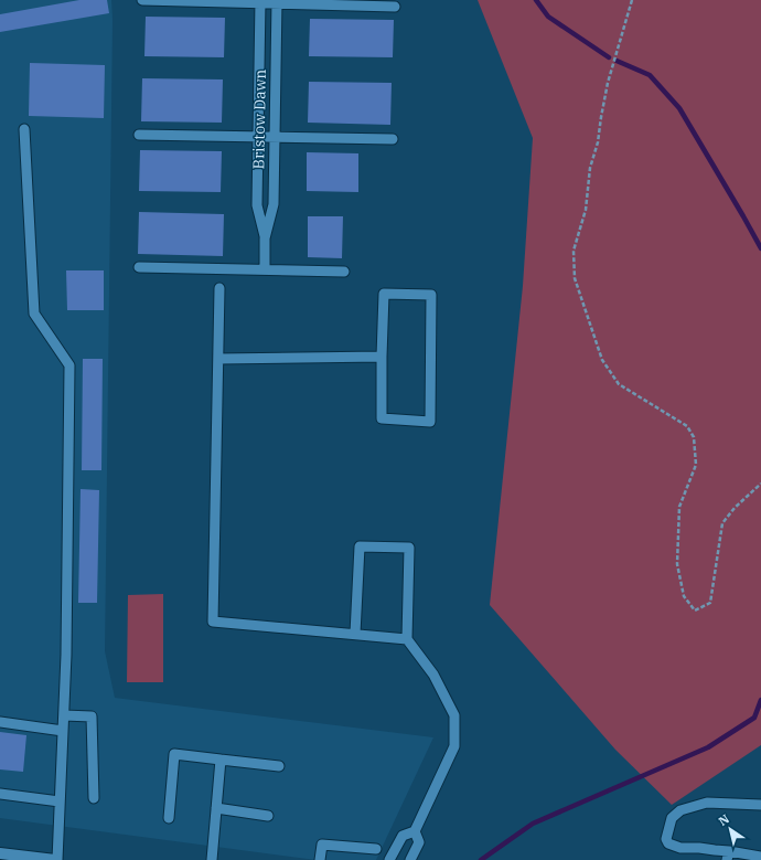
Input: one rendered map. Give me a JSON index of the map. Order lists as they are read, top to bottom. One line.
{"streets":{"lane":["Bristow Dawn"]},"north":"top left"}
